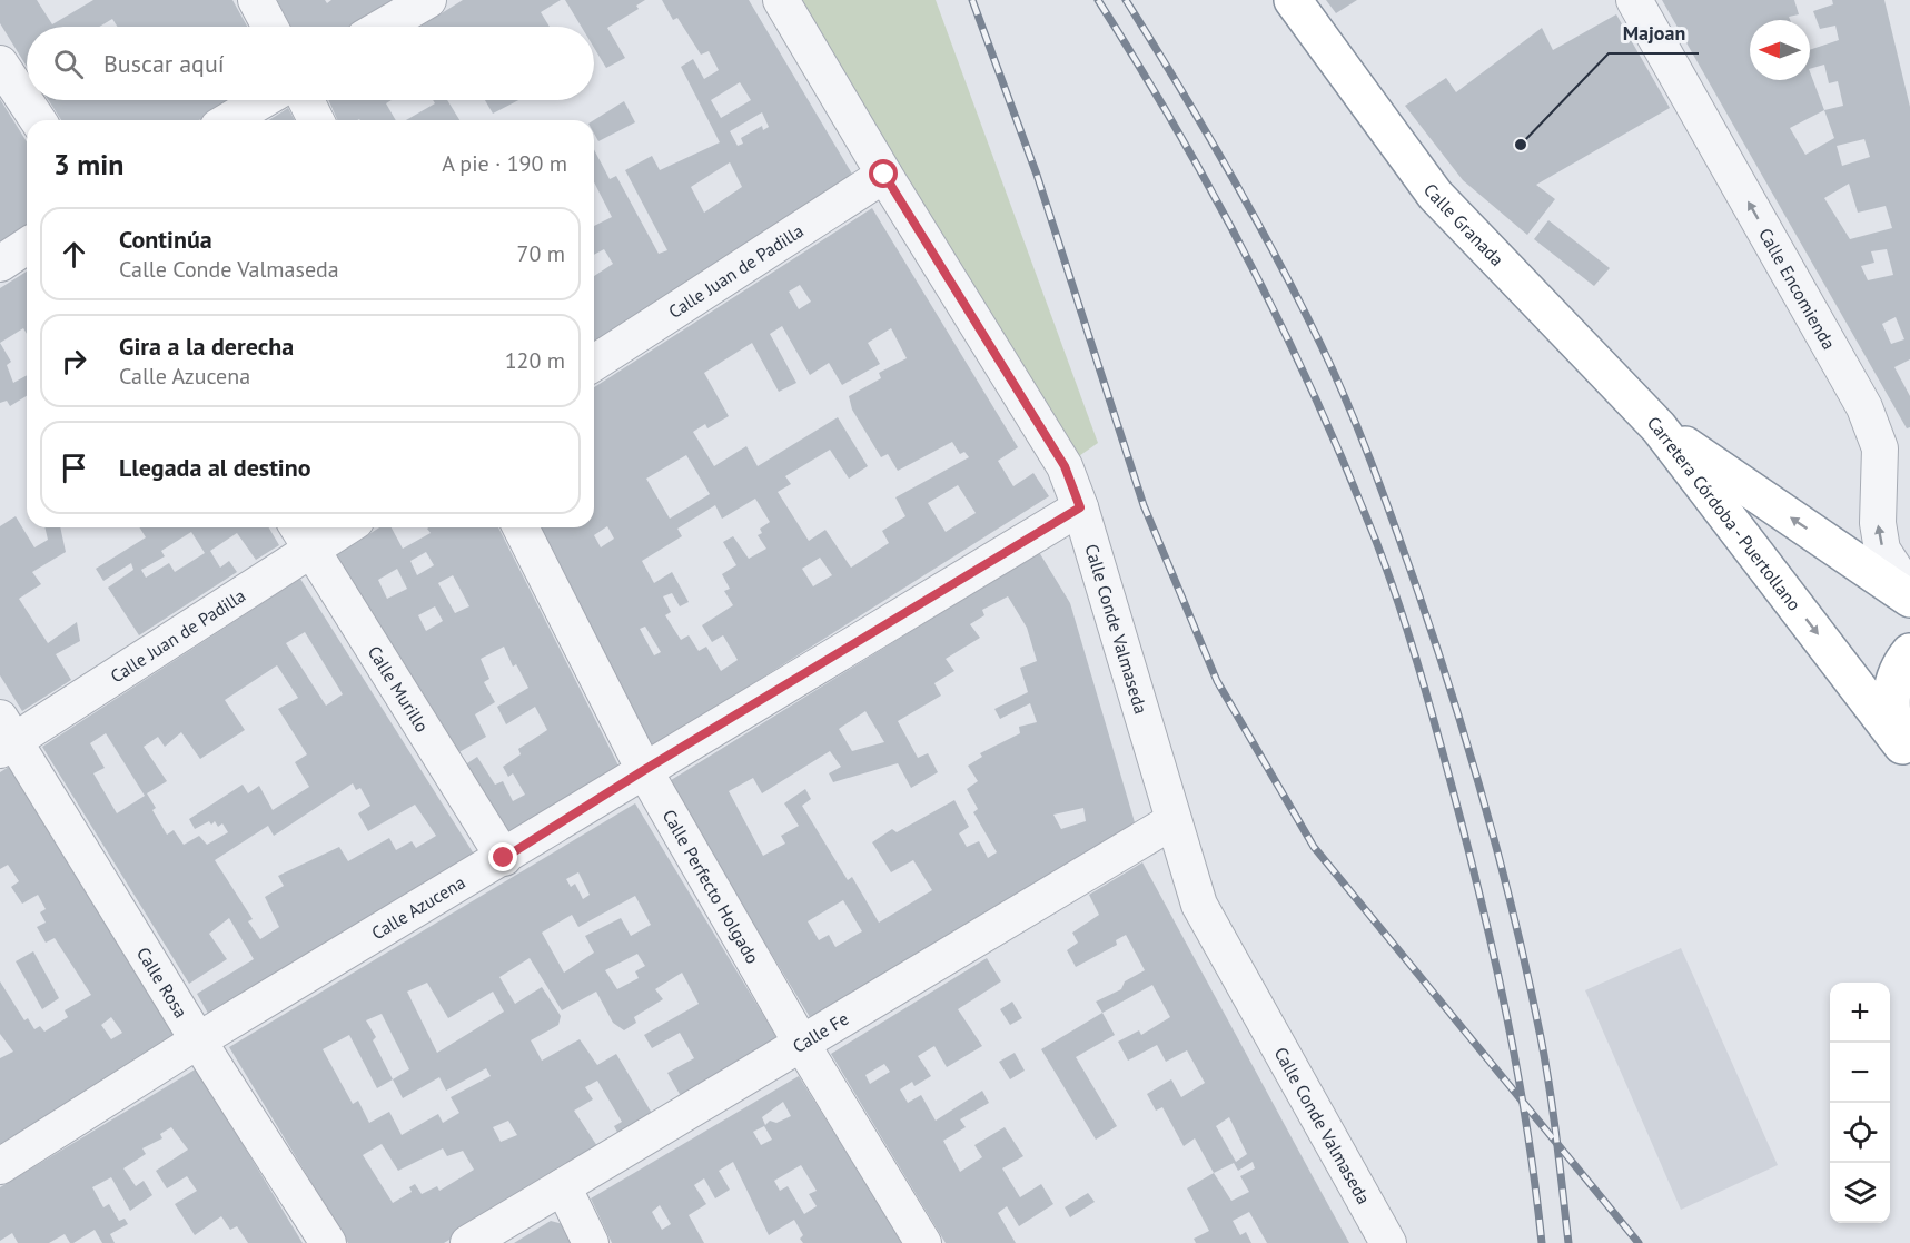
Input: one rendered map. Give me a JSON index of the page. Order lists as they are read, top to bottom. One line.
{"streets":{"highway":["Calle Granada","Carretera Córdoba - Puertollano"],"street":["Calle Juan de Padilla","Calle Encomienda","Calle Conde Valmaseda","Calle Murillo","Calle Perfecto Holgado","Calle Azucena","Calle Rosa","Calle Fe"]},"crossings":[["Calle Granada","Carretera Córdoba - Puertollano"],["Calle Juan de Padilla","Calle Conde Valmaseda"],["Calle Juan de Padilla","Calle Murillo"],["Calle Juan de Padilla","Calle Rosa"],["Calle Conde Valmaseda","Calle Azucena"],["Calle Conde Valmaseda","Calle Fe"],["Calle Murillo","Calle Azucena"],["Calle Perfecto Holgado","Calle Azucena"],["Calle Perfecto Holgado","Calle Fe"],["Calle Azucena","Calle Rosa"]],"one_way":["Calle Encomienda"],"places":["Majoan"],"north":"left","page":{"search":"Buscar aquí","heading":["3 min","A pie · 190 m"],"list":[["Continúa","Calle Conde Valmaseda","70 m"],["Gira a la derecha","Calle Azucena","120 m"],"Llegada al destino"],"map_buttons":["+","−"]}}
